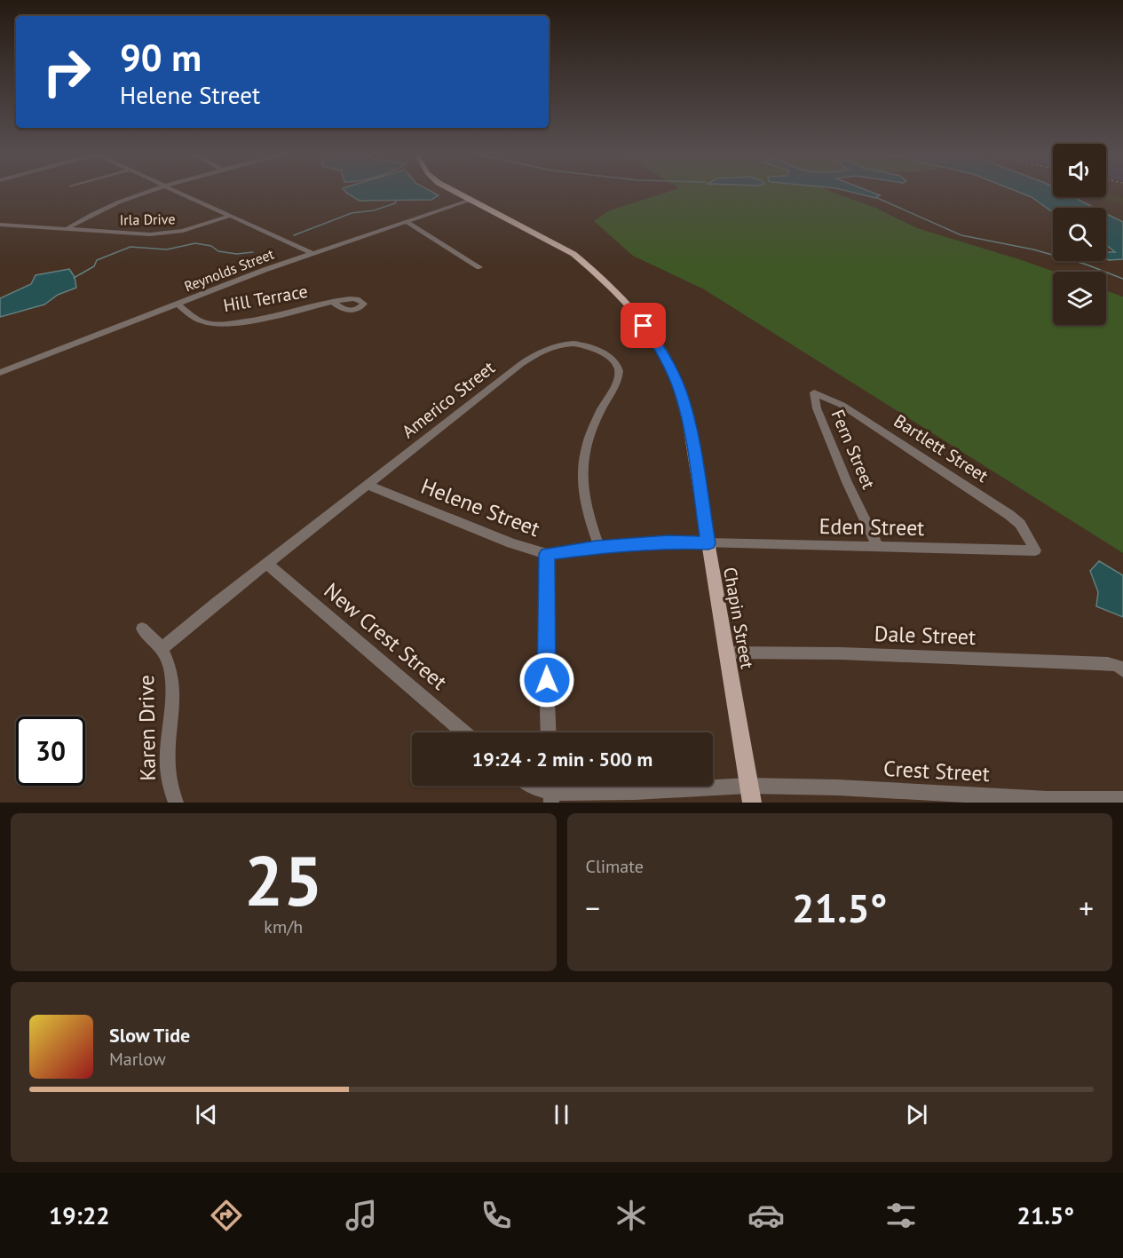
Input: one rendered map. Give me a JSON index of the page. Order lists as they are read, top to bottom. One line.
{"streets":{"main road":["Chapin Street"],"street":["Irla Drive","Reynolds Street","Hill Terrace","Americo Street","Bartlett Street","Fern Street","Helene Street","Eden Street","Dale Street","New Crest Street","Karen Drive","Crest Street"]},"crossings":[["Reynolds Street","Hill Terrace"],["Reynolds Street","Chapin Street"],["Americo Street","Helene Street"],["Americo Street","New Crest Street"],["Americo Street","Karen Drive"],["Bartlett Street","Fern Street"],["Bartlett Street","Eden Street"],["Fern Street","Eden Street"],["Helene Street","Eden Street"],["Helene Street","Chapin Street"],["Eden Street","Chapin Street"],["Chapin Street","Dale Street"],["Chapin Street","Crest Street"]],"page":{"turn":["90 m","Helene Street"],"limit":"30","trip":"19:24 · 2 min · 500 m","tile":[["25","km/h"],"Climate"],"heat":["−","21.5°","+"],"song":["Slow Tide","Marlow"],"tabs":["19:22","21.5°"]}}
